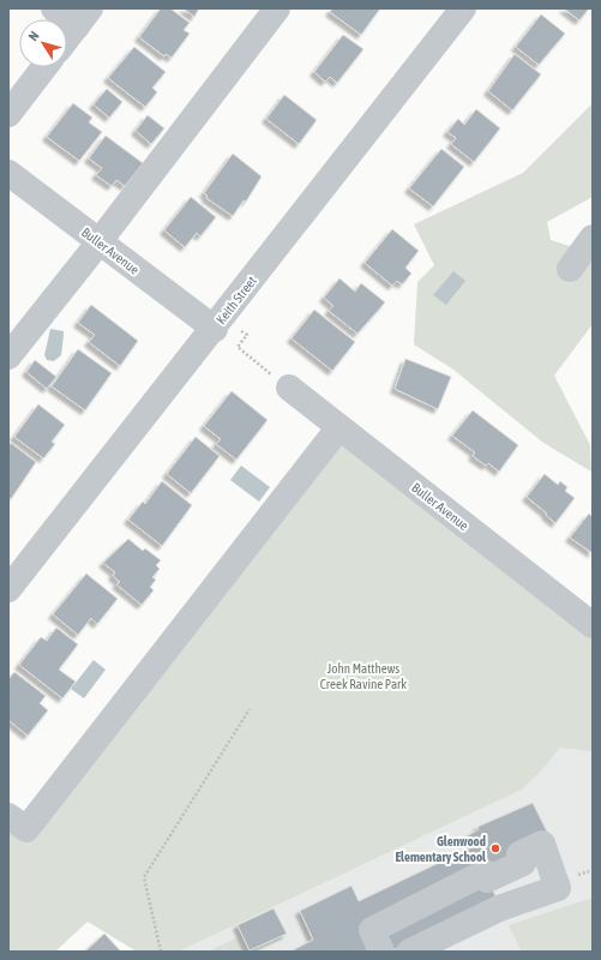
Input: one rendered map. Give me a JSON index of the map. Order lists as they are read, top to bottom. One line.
{"streets":{"street":["Buller Avenue","Keith Street"]},"crossings":[["Buller Avenue","Keith Street"]],"parks":["John Matthews Creek Ravine Park"],"places":["Glenwood Elementary School"],"north":"top left"}
